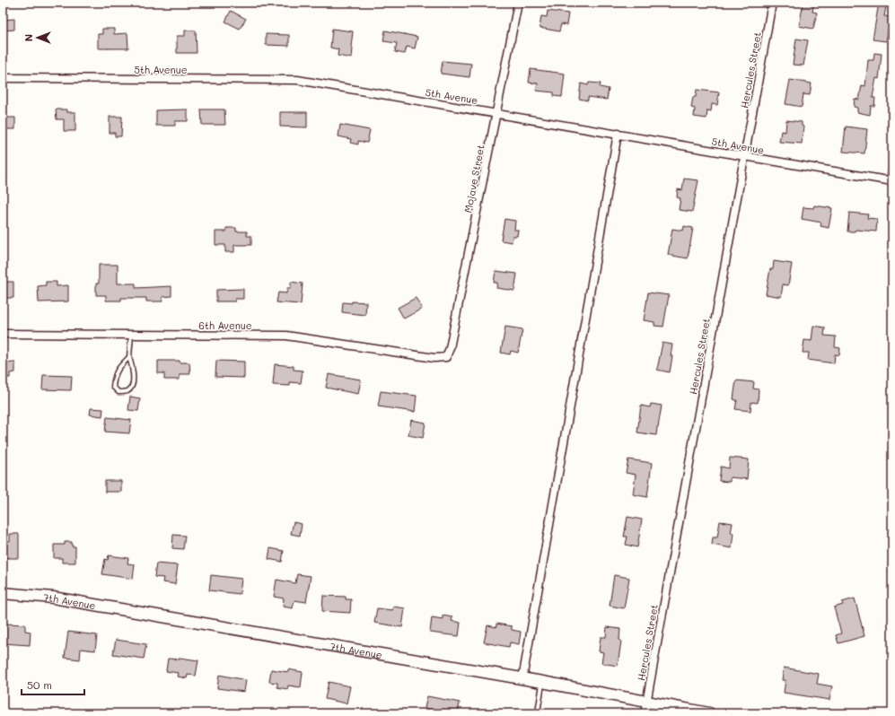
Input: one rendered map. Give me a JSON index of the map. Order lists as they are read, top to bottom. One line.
{"streets":{"street":["5th Avenue","Hercules Street","Mojave Street","6th Avenue","7th Avenue"]},"crossings":[["5th Avenue","Hercules Street"],["5th Avenue","Mojave Street"],["Hercules Street","7th Avenue"],["Mojave Street","6th Avenue"]],"scale_bar":"50 m","north":"left"}
